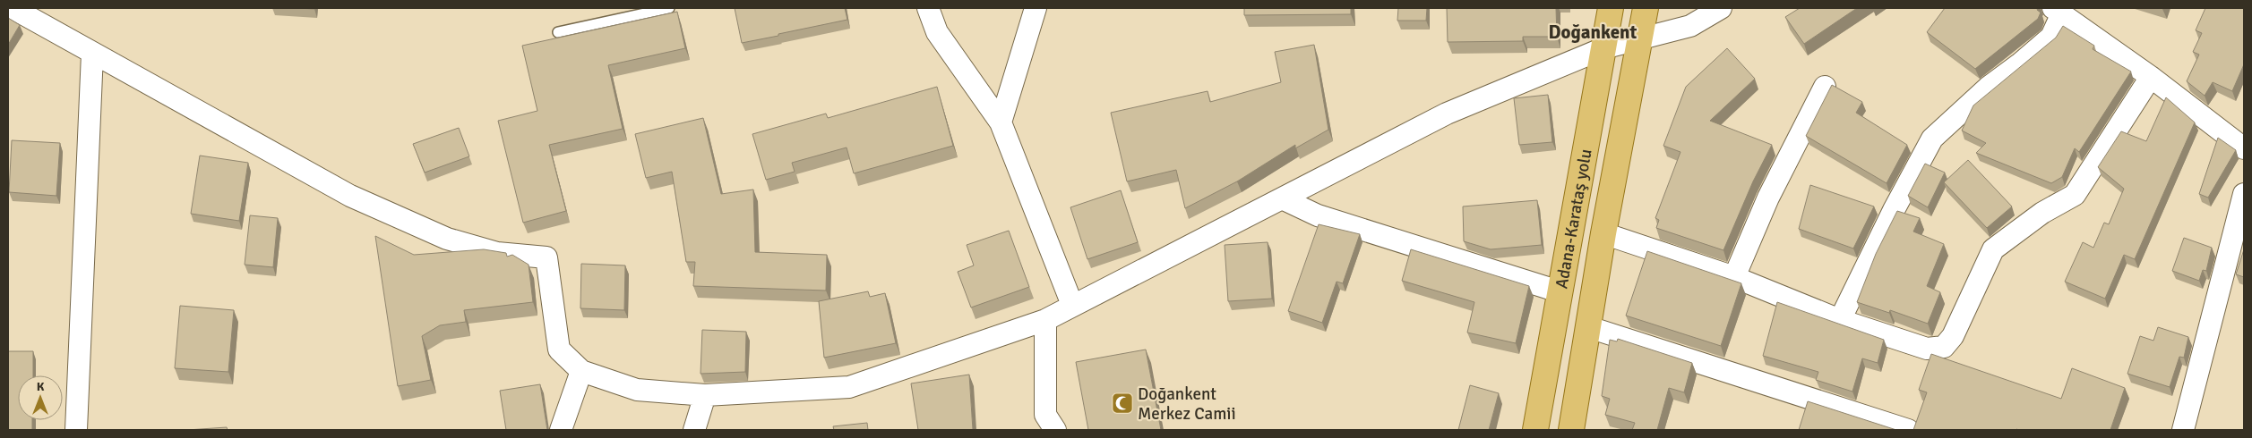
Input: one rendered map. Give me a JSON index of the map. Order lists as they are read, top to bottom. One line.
{"streets":{"main road":["Adana-Karataş yolu"]},"districts":["Doğankent"],"places":{"mosque":["Doğankent Merkez Camii"]},"north":"top"}
